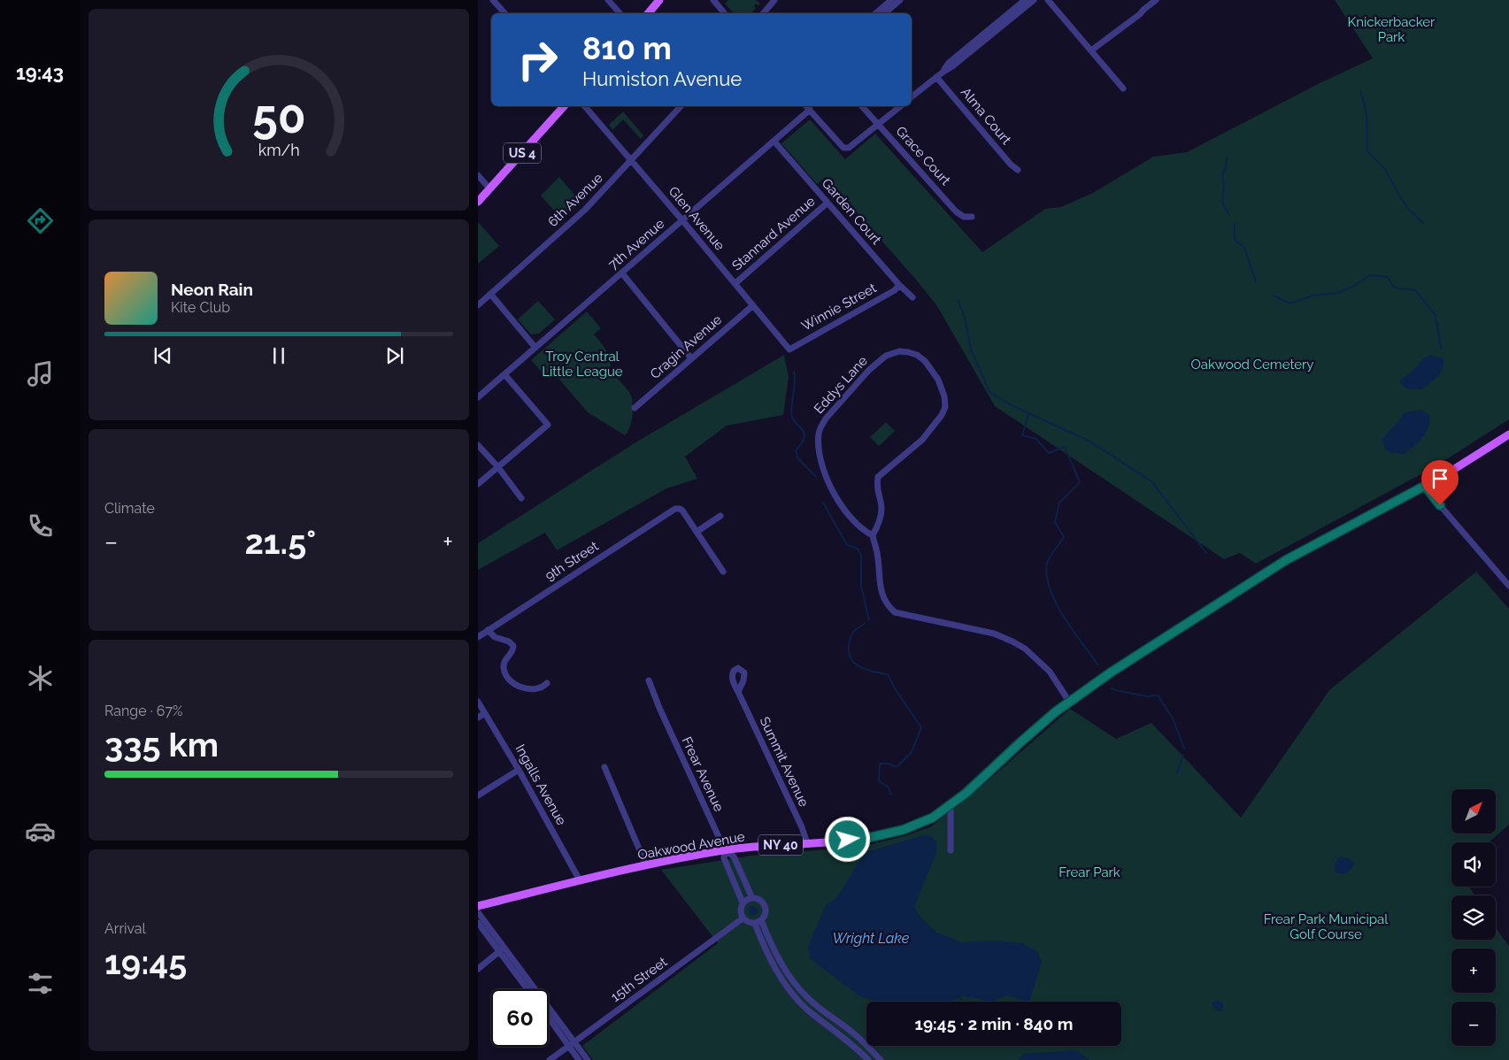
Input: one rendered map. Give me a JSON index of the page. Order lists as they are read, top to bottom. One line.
{"streets":{"main road":["US 4","NY 40","Oakwood Avenue"],"street":["Alma Court","Grace Court","6th Avenue","Garden Court","Glen Avenue","Stannard Avenue","7th Avenue","Winnie Street","Cragin Avenue","Eddys Lane","9th Street","Summit Avenue","Frear Avenue","Ingalls Avenue","15th Street"]},"crossings":[["6th Avenue","Glen Avenue"],["Garden Court","Stannard Avenue"],["Garden Court","7th Avenue"],["Garden Court","Winnie Street"],["Glen Avenue","Stannard Avenue"],["Glen Avenue","7th Avenue"],["Glen Avenue","Winnie Street"],["Glen Avenue","Cragin Avenue"],["Summit Avenue","Oakwood Avenue"],["Frear Avenue","Oakwood Avenue"],["Ingalls Avenue","Oakwood Avenue"]],"water":["Wright Lake"],"parks":["Knickerbacker Park","Troy Central Little League","Oakwood Cemetery","Frear Park","Frear Park Municipal Golf Course"],"north":"top right","page":{"tabs":"19:43","turn":["810 m","Humiston Avenue"],"song":["Neon Rain","Kite Club"],"tile":["Climate",["Range · 67%","335 km"],["Arrival","19:45"]],"heat":["−","21.5°","+"],"map_buttons":["+","−"],"limit":"60","trip":"19:45 · 2 min · 840 m","gauge":["50","km/h"]}}
